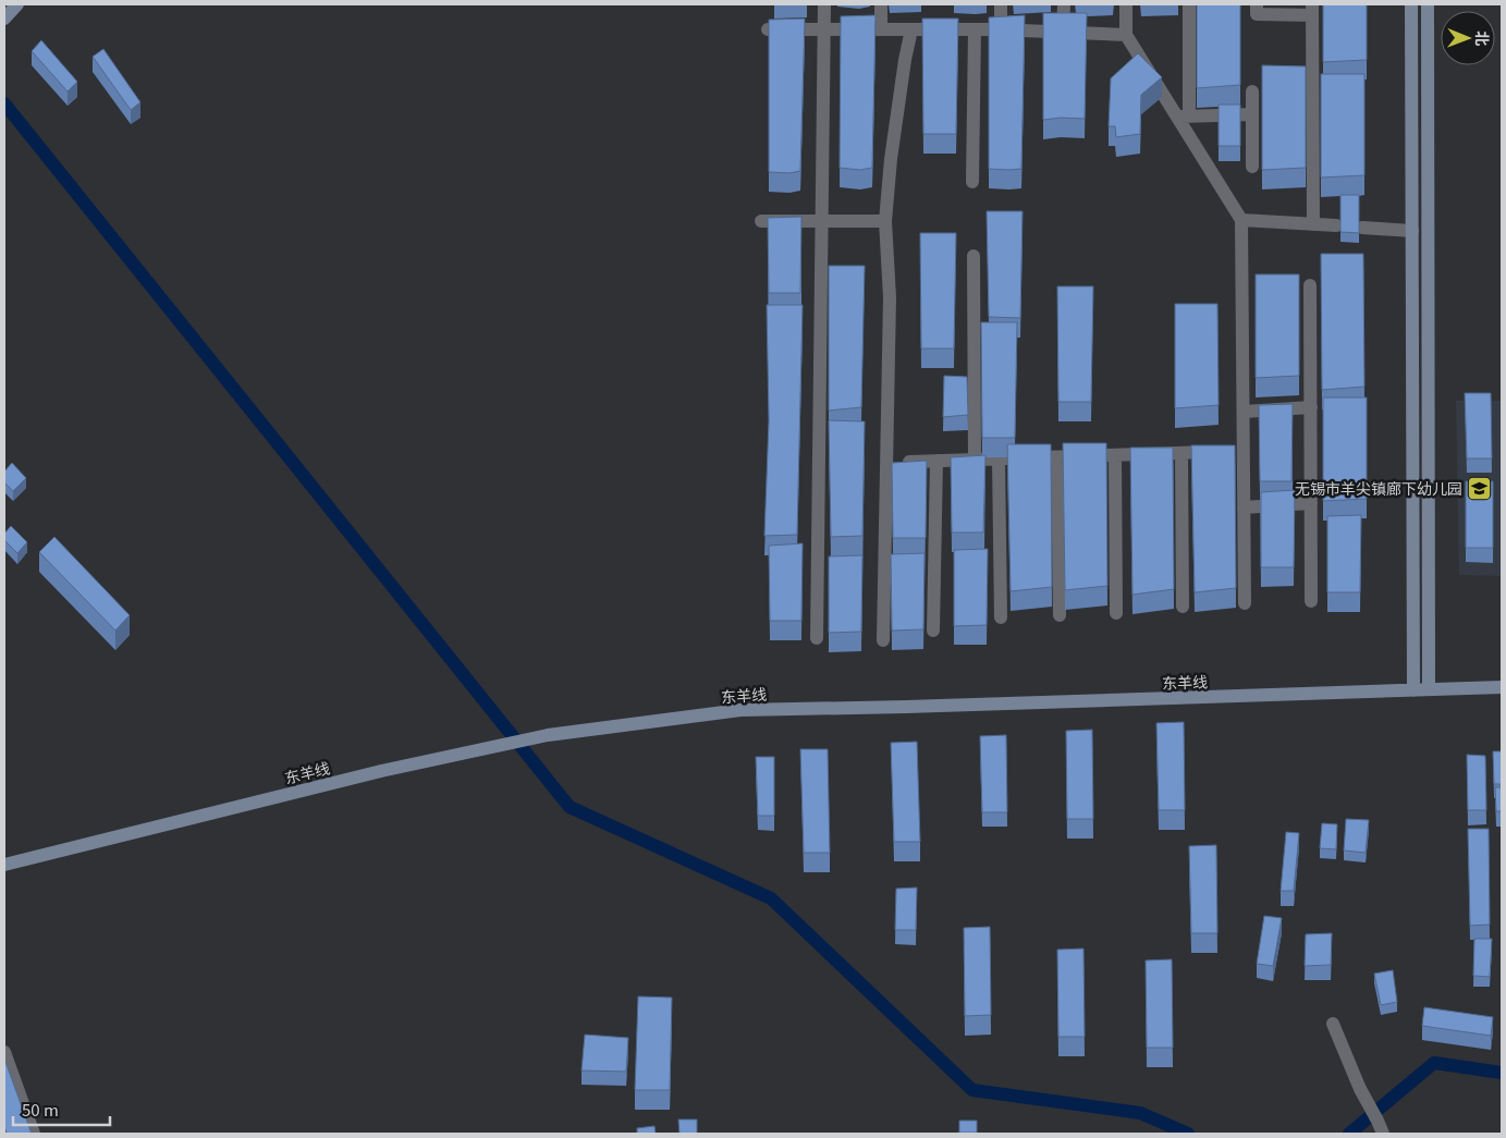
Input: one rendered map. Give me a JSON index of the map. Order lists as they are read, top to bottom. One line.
{"streets":{"main road":["东羊线"]},"places":{"school or university":["无锡市羊尖镇廊下幼儿园"]},"scale_bar":"50 m","north":"right"}
